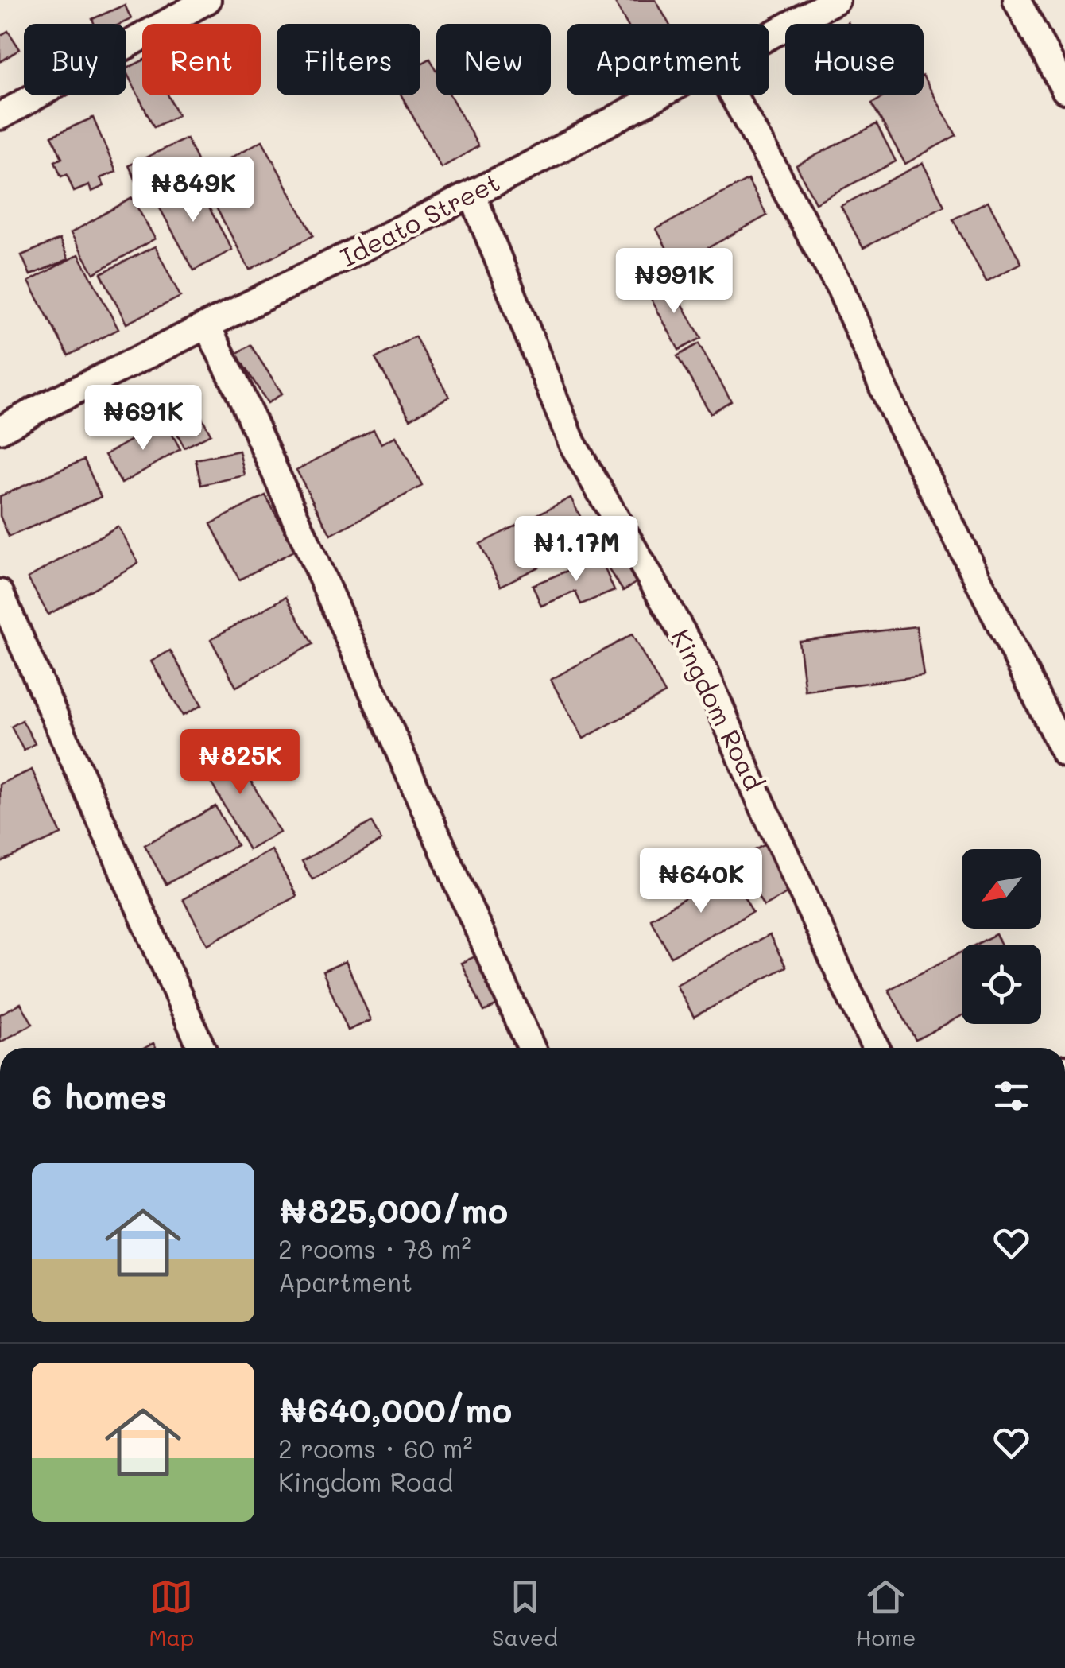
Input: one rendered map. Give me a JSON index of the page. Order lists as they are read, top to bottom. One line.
{"streets":{"street":["Ideato Street","Kingdom Road"]},"crossings":[["Ideato Street","Kingdom Road"]],"north":"bottom left","page":{"chip":["Buy","Rent","Filters","New","Apartment","House"],"price":["₦849K","₦991K","₦691K","₦1.17M","₦825K","₦640K"],"heading":"6 homes","list":[{"name":"₦825,000/mo","note":"2 rooms · 78 m² · Apartment"},{"name":"₦640,000/mo","note":"2 rooms · 60 m² · Kingdom Road"}],"tabs":["Map","Saved","Home"]}}
